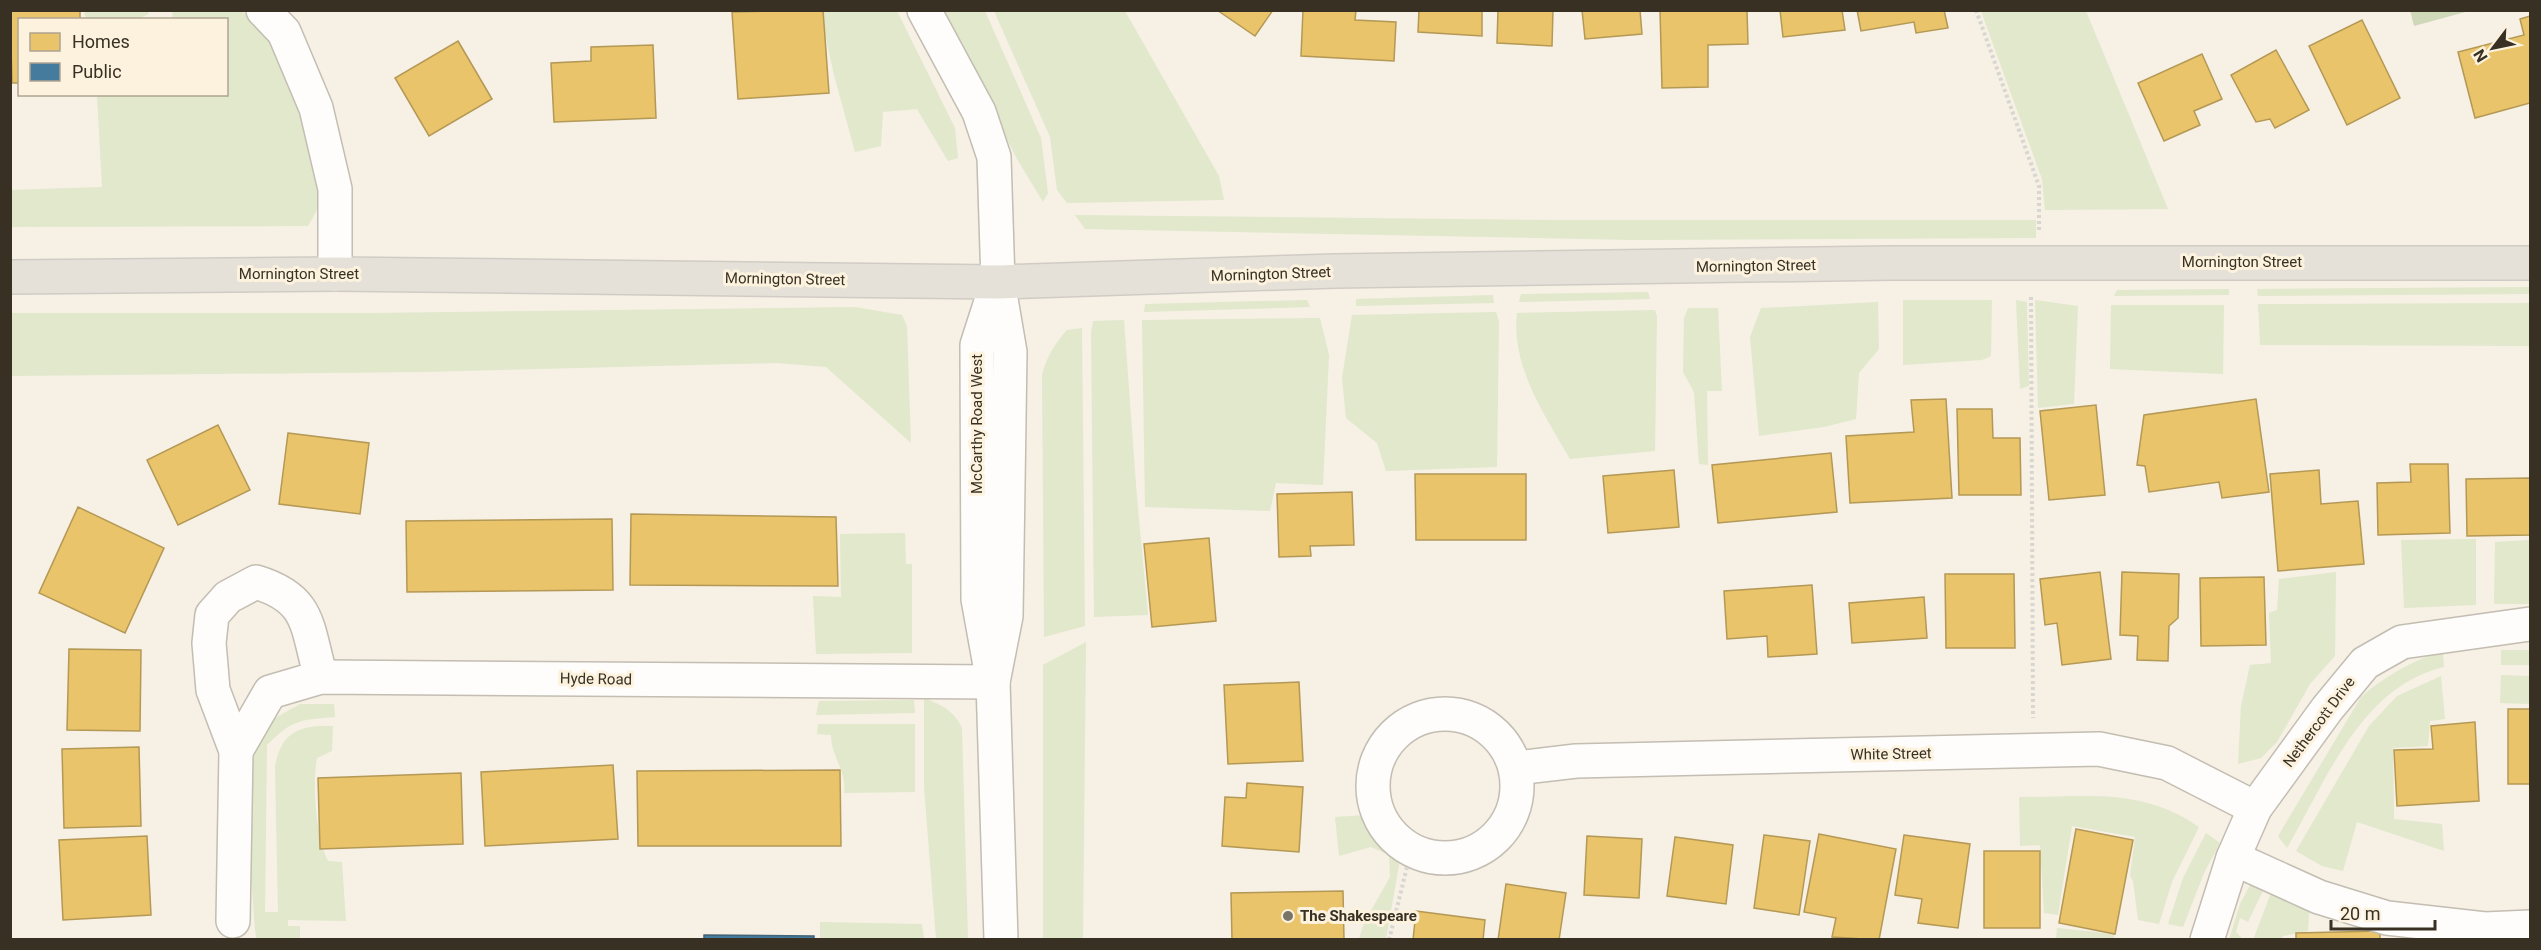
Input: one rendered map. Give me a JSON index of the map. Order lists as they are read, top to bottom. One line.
{"streets":{"main road":["Mornington Street"],"street":["McCarthy Road West","Hyde Road","Nethercott Drive","White Street"]},"crossings":[["Mornington Street","McCarthy Road West"],["McCarthy Road West","Hyde Road"],["Nethercott Drive","White Street"]],"places":["The Shakespeare"],"legend":["Homes","Public"],"scale_bar":"20 m","north":"bottom left"}
